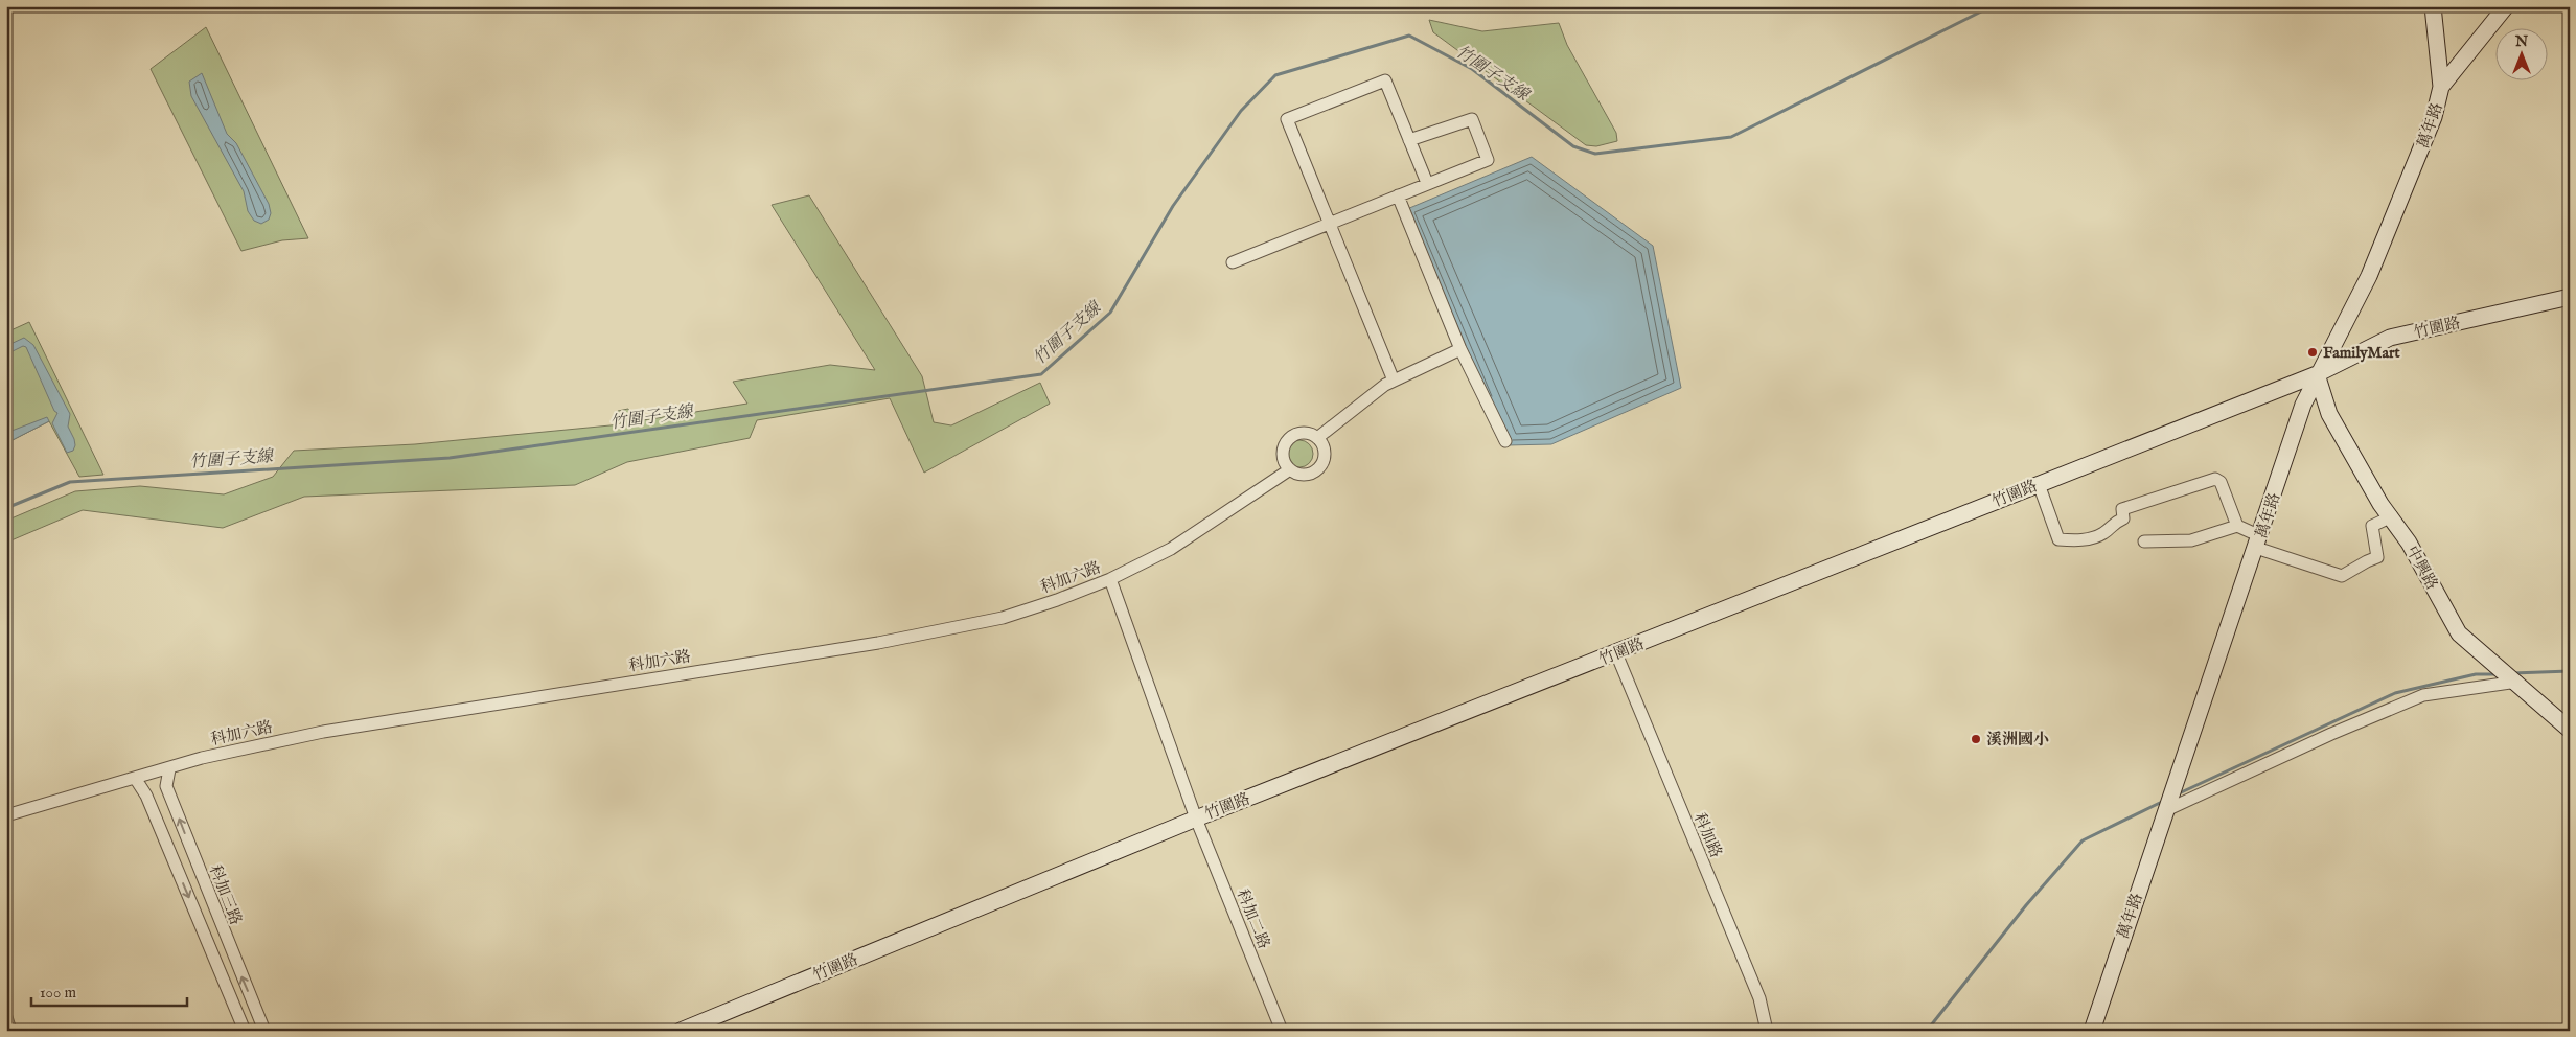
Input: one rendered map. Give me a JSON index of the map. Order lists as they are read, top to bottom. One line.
{"streets":{"street":["萬年路","竹圍路","中興路","科加六路","科加路","科加三路","科加二路"]},"crossings":[["萬年路","竹圍路"],["萬年路","中興路"],["竹圍路","中興路"],["竹圍路","科加路"],["竹圍路","科加二路"],["科加六路","科加三路"],["科加六路","科加二路"]],"water":["竹圍子支線"],"places":["FamilyMart","溪洲國小"],"scale_bar":"100 m","north":"top"}
